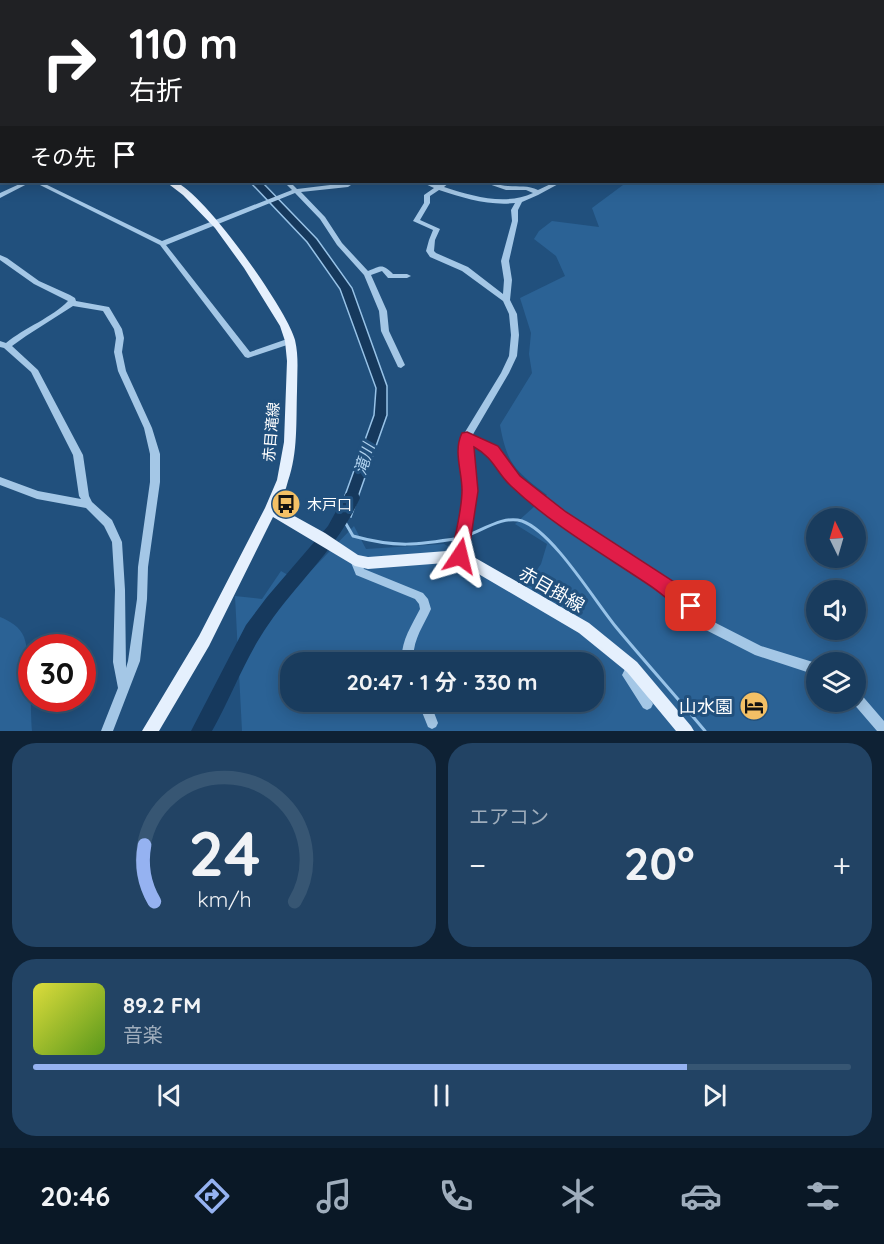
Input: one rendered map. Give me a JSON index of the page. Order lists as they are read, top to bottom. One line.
{"streets":{"main road":["赤目滝線","赤目掛線"]},"water":["滝川"],"places":{"bus stop":["木戸口"],"hotel":["山水園"]},"north":"top","page":{"turn":["110 m","右折"],"then":"その先","limit":"30","trip":"20:47 · 1 分 · 330 m","tile":"エアコン","heat":["−","20°","+"],"song":["89.2 FM","音楽"],"tabs":"20:46","gauge":["24","km/h"]}}
